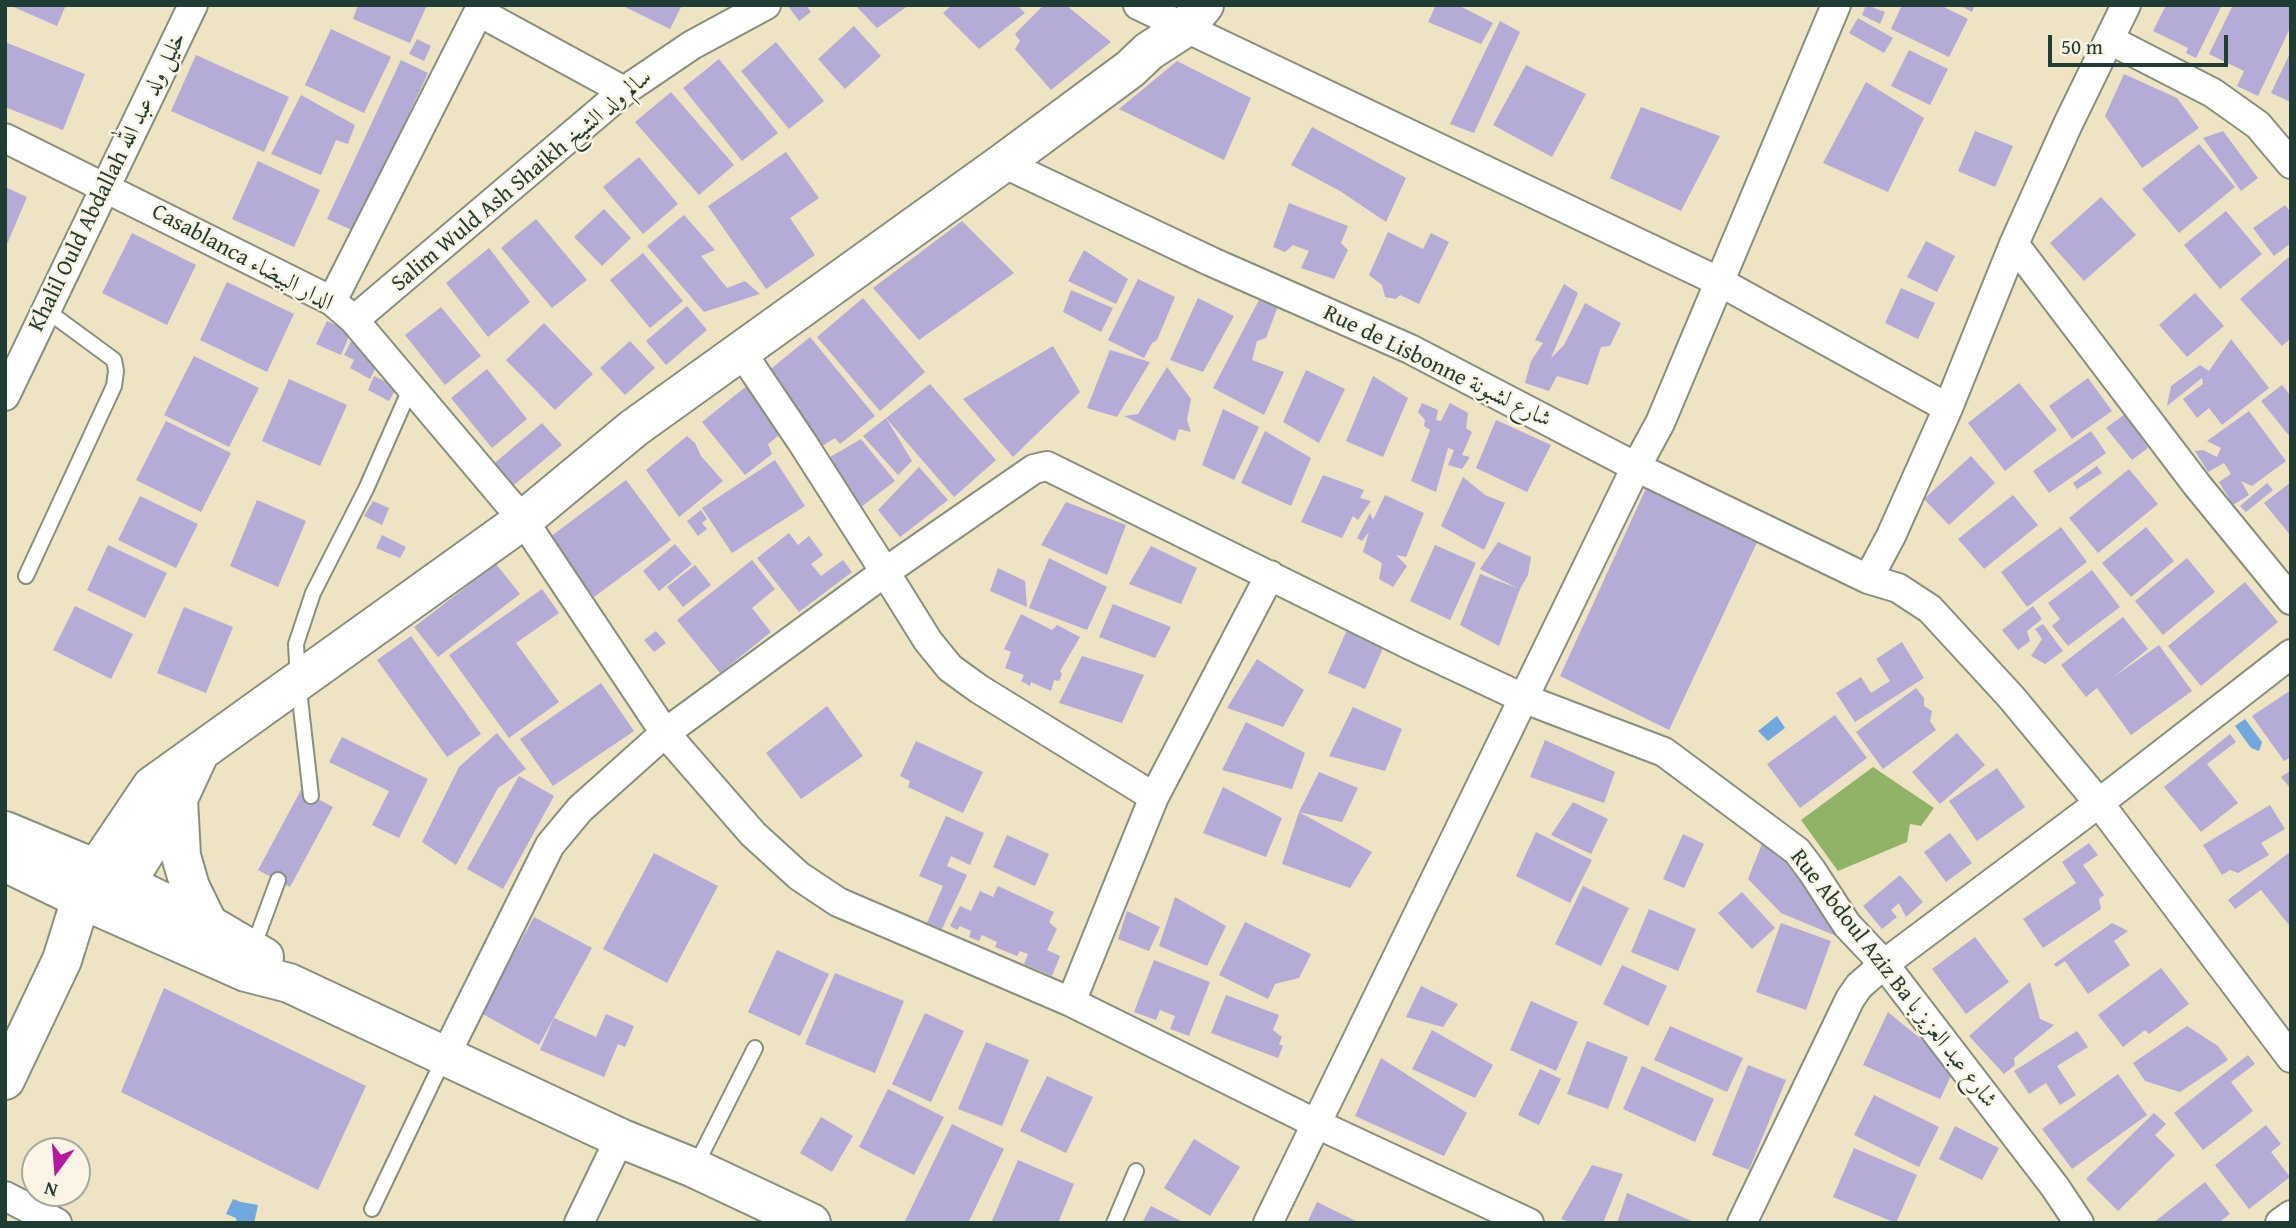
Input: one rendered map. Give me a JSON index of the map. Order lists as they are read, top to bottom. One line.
{"streets":{"street":["Salim Wuld Ash Shaikh سالم ولد الشيخ","Khalil Ould Abdallah خليل ولد عبد الله","Casablanca الدار البيضاء","Rue de Lisbonne شارع لشبونة","Rue Abdoul Aziz Ba شارع عبد العزيز با"]},"crossings":[["Salim Wuld Ash Shaikh سالم ولد الشيخ","Casablanca الدار البيضاء"],["Khalil Ould Abdallah خليل ولد عبد الله","Casablanca الدار البيضاء"]],"scale_bar":"50 m","north":"bottom"}
